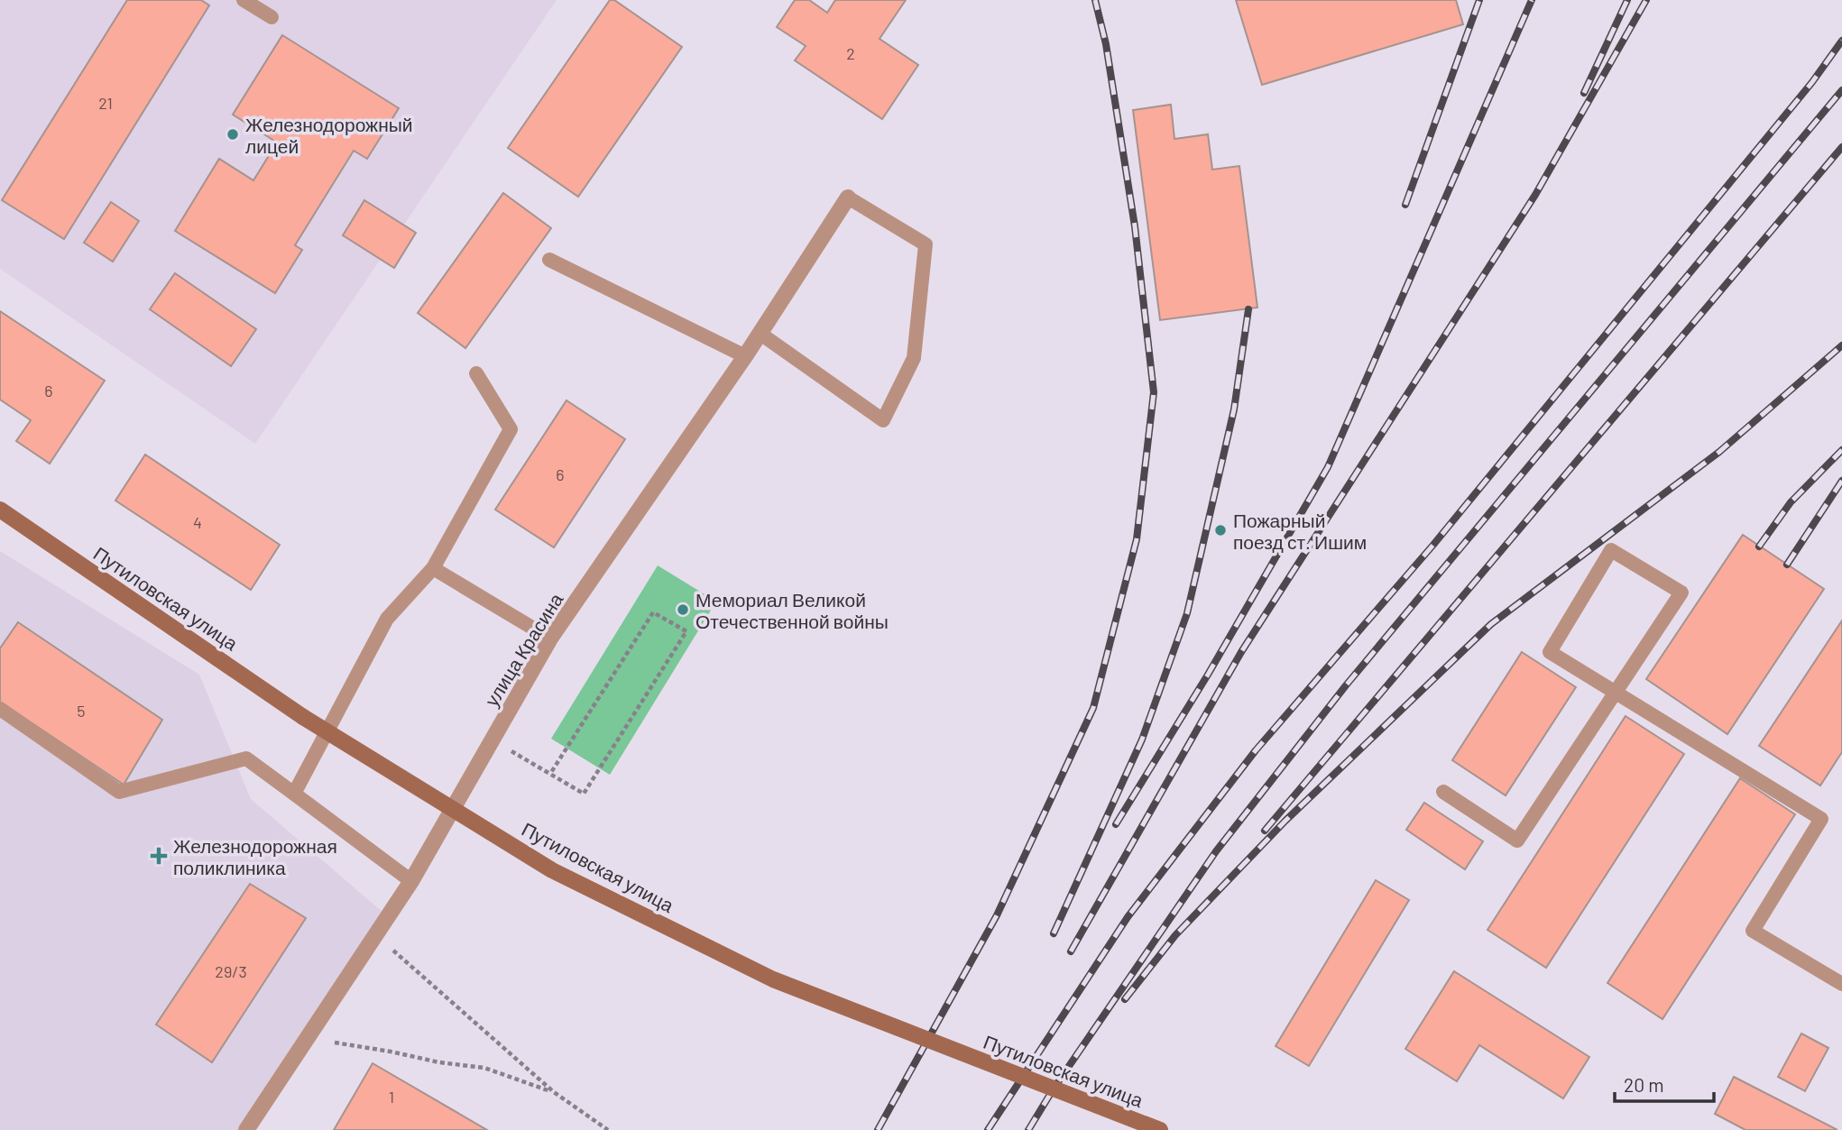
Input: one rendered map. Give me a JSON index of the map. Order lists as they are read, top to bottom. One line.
{"streets":{"main road":["Путиловская улица"],"street":["улица Красина"]},"places":{"other":["Железнодорожный лицей","Пожарный поезд ст. Ишим","Мемориал Великой Отечественной войны"],"health":["Железнодорожная поликлиника"]},"house_numbers":["2","21","6","6","4","5","29/3","1"],"scale_bar":"20 m"}
